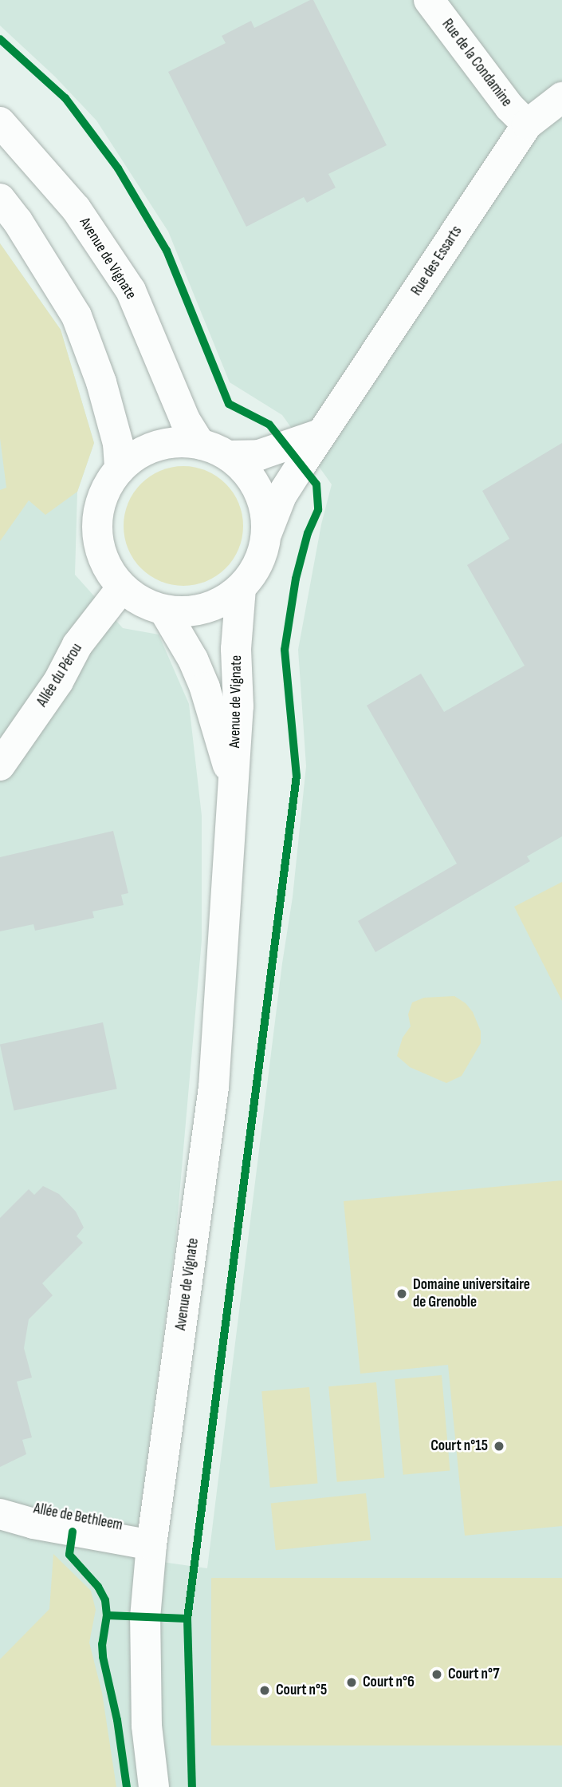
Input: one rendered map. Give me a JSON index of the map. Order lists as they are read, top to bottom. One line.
{"streets":{"street":["Rue de la Condamine","Avenue de Vignate","Rue des Essarts","Allée du Pérou","Allée de Bethleem"]},"crossings":[["Rue de la Condamine","Rue des Essarts"],["Avenue de Vignate","Rue des Essarts"],["Avenue de Vignate","Allée du Pérou"],["Avenue de Vignate","Allée de Bethleem"],["Rue des Essarts","Allée du Pérou"]],"places":["Domaine universitaire de Grenoble","Court n°15","Court n°7","Court n°6","Court n°5"]}
